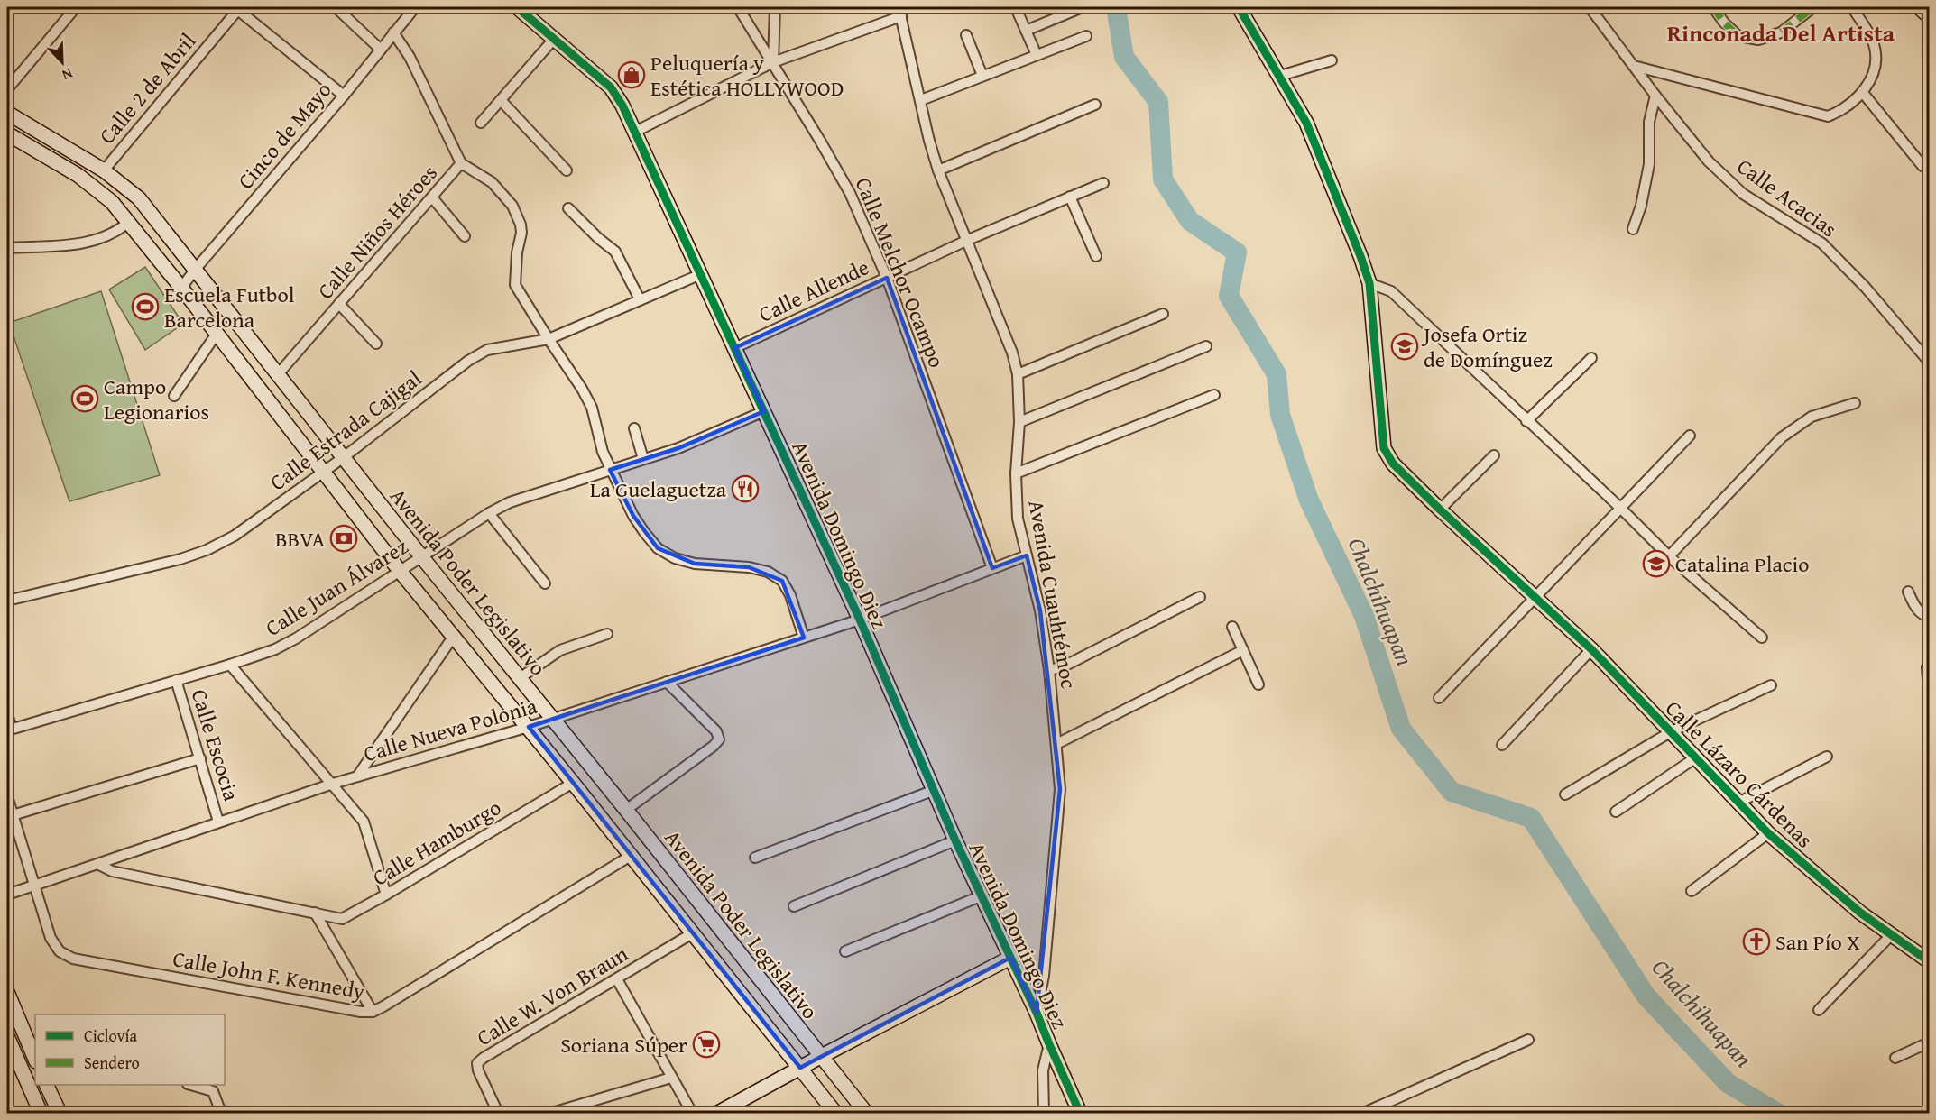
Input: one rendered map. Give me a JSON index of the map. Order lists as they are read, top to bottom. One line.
{"streets":{"main road":["Avenida Domingo Diez","Avenida Poder Legislativo","Calle Lázaro Cárdenas"],"street":["Calle 2 de Abril","Cinco de Mayo","Calle Acacias","Calle Niños Héroes","Calle Melchor Ocampo","Calle Allende","Calle Estrada Cajigal","Calle Juan Álvarez","Avenida Cuauhtémoc","Calle Nueva Polonia","Calle Escocia","Calle Hamburgo","Calle John F. Kennedy","Calle W. Von Braun"]},"crossings":[["Calle 2 de Abril","Avenida Poder Legislativo"],["Cinco de Mayo","Avenida Poder Legislativo"],["Calle Niños Héroes","Avenida Poder Legislativo"],["Calle Melchor Ocampo","Calle Allende"],["Calle Melchor Ocampo","Calle Nueva Polonia"],["Calle Allende","Avenida Domingo Diez"],["Calle Allende","Avenida Cuauhtémoc"],["Calle Estrada Cajigal","Avenida Domingo Diez"],["Calle Estrada Cajigal","Avenida Poder Legislativo"],["Avenida Domingo Diez","Calle Juan Álvarez"],["Avenida Domingo Diez","Avenida Cuauhtémoc"],["Avenida Domingo Diez","Calle Nueva Polonia"],["Avenida Poder Legislativo","Calle Juan Álvarez"],["Avenida Poder Legislativo","Calle Nueva Polonia"],["Avenida Poder Legislativo","Calle Hamburgo"],["Avenida Poder Legislativo","Calle John F. Kennedy"],["Avenida Poder Legislativo","Calle W. Von Braun"],["Calle Juan Álvarez","Calle Escocia"],["Avenida Cuauhtémoc","Calle Nueva Polonia"],["Calle Nueva Polonia","Calle Escocia"],["Calle Nueva Polonia","Calle Hamburgo"],["Calle Nueva Polonia","Calle John F. Kennedy"]],"districts":["Rinconada Del Artista"],"water":["Chalchihuapan"],"places":{"shop":["Peluquería y Estética HOLLYWOOD"],"sports":["Escuela Futbol Barcelona","Campo Legionarios"],"school or university":["Josefa Ortiz de Domínguez","Catalina Placio"],"restaurant":["La Guelaguetza"],"bank":["BBVA"],"church":["San Pío X"],"supermarket":["Soriana Súper"]},"legend":["Ciclovía","Sendero"],"north":"bottom right"}
